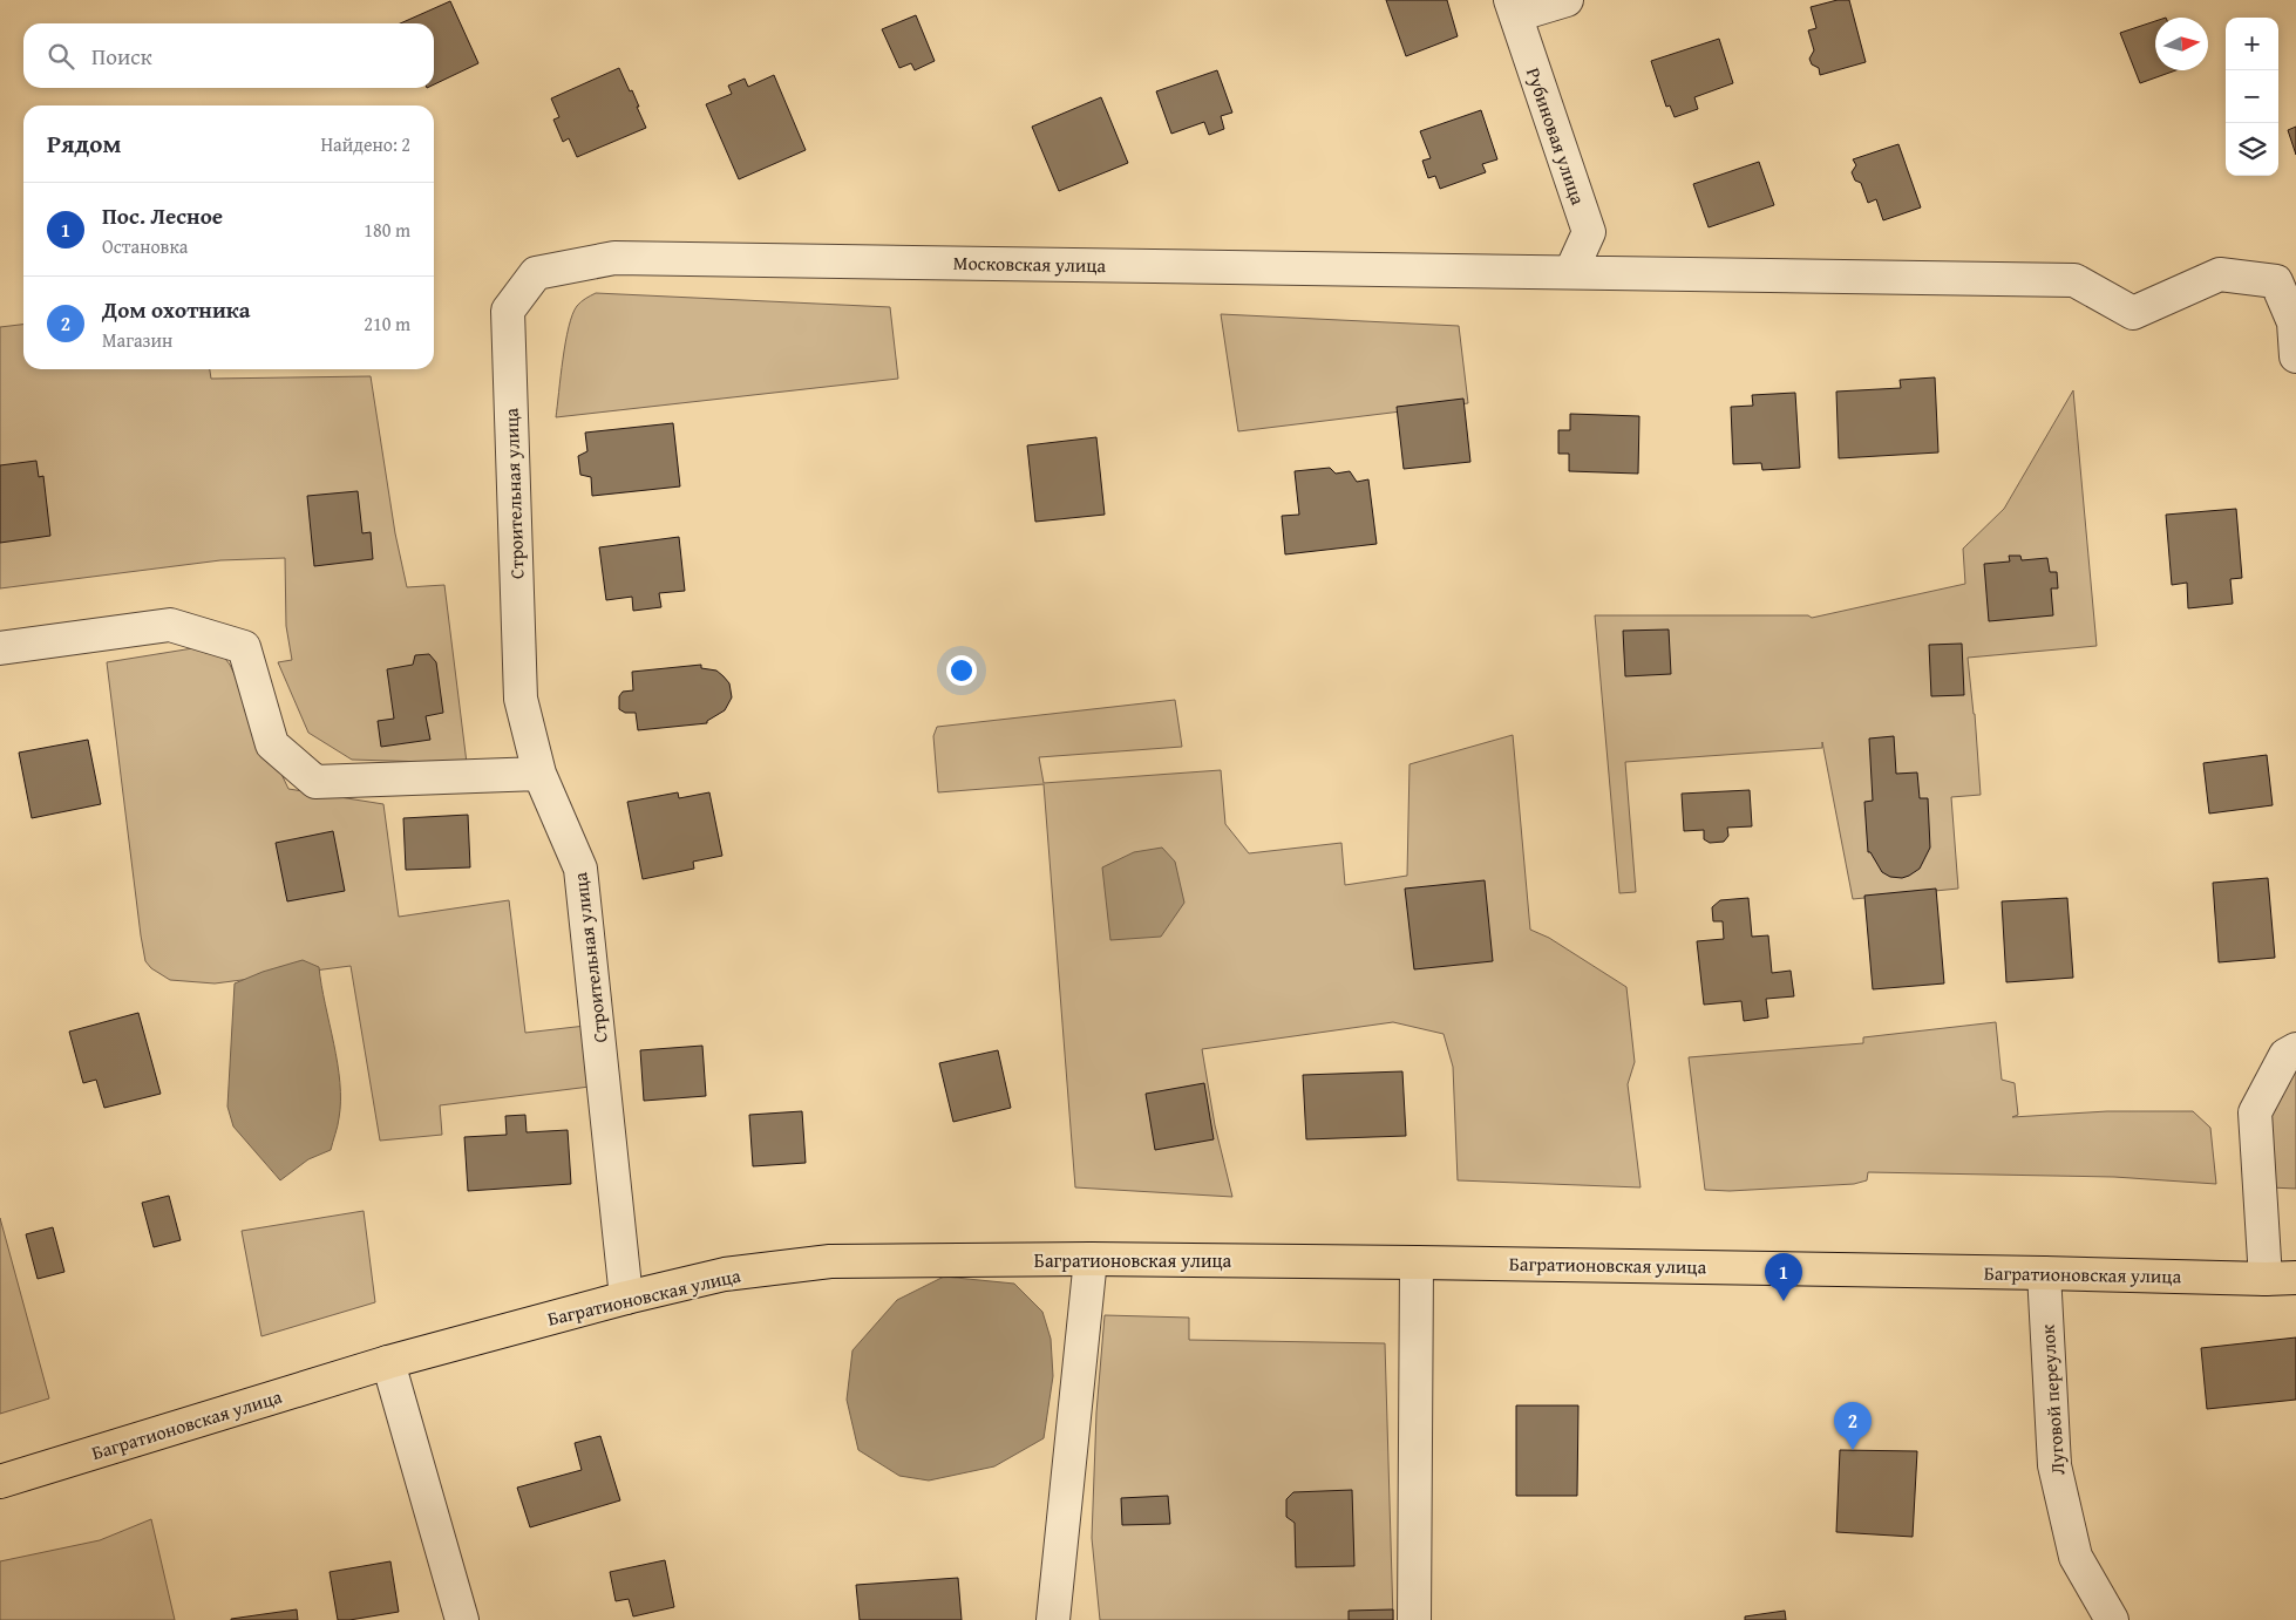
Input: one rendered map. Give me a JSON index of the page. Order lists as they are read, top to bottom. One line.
{"streets":{"main road":["Багратионовская улица"],"street":["Рубиновая улица","Московская улица","Строительная улица","Луговой переулок"]},"crossings":[["Рубиновая улица","Московская улица"],["Московская улица","Строительная улица"],["Строительная улица","Багратионовская улица"],["Багратионовская улица","Луговой переулок"]],"north":"right","page":{"map_buttons":["+","−"],"search":"Поиск","heading":["Рядом","Найдено: 2"],"list":[{"mark":"1","name":"Пос. Лесное","note":"Остановка","value":"180 m"},{"mark":"2","name":"Дом охотника","note":"Магазин","value":"210 m"}],"pins":["1","2"]}}
